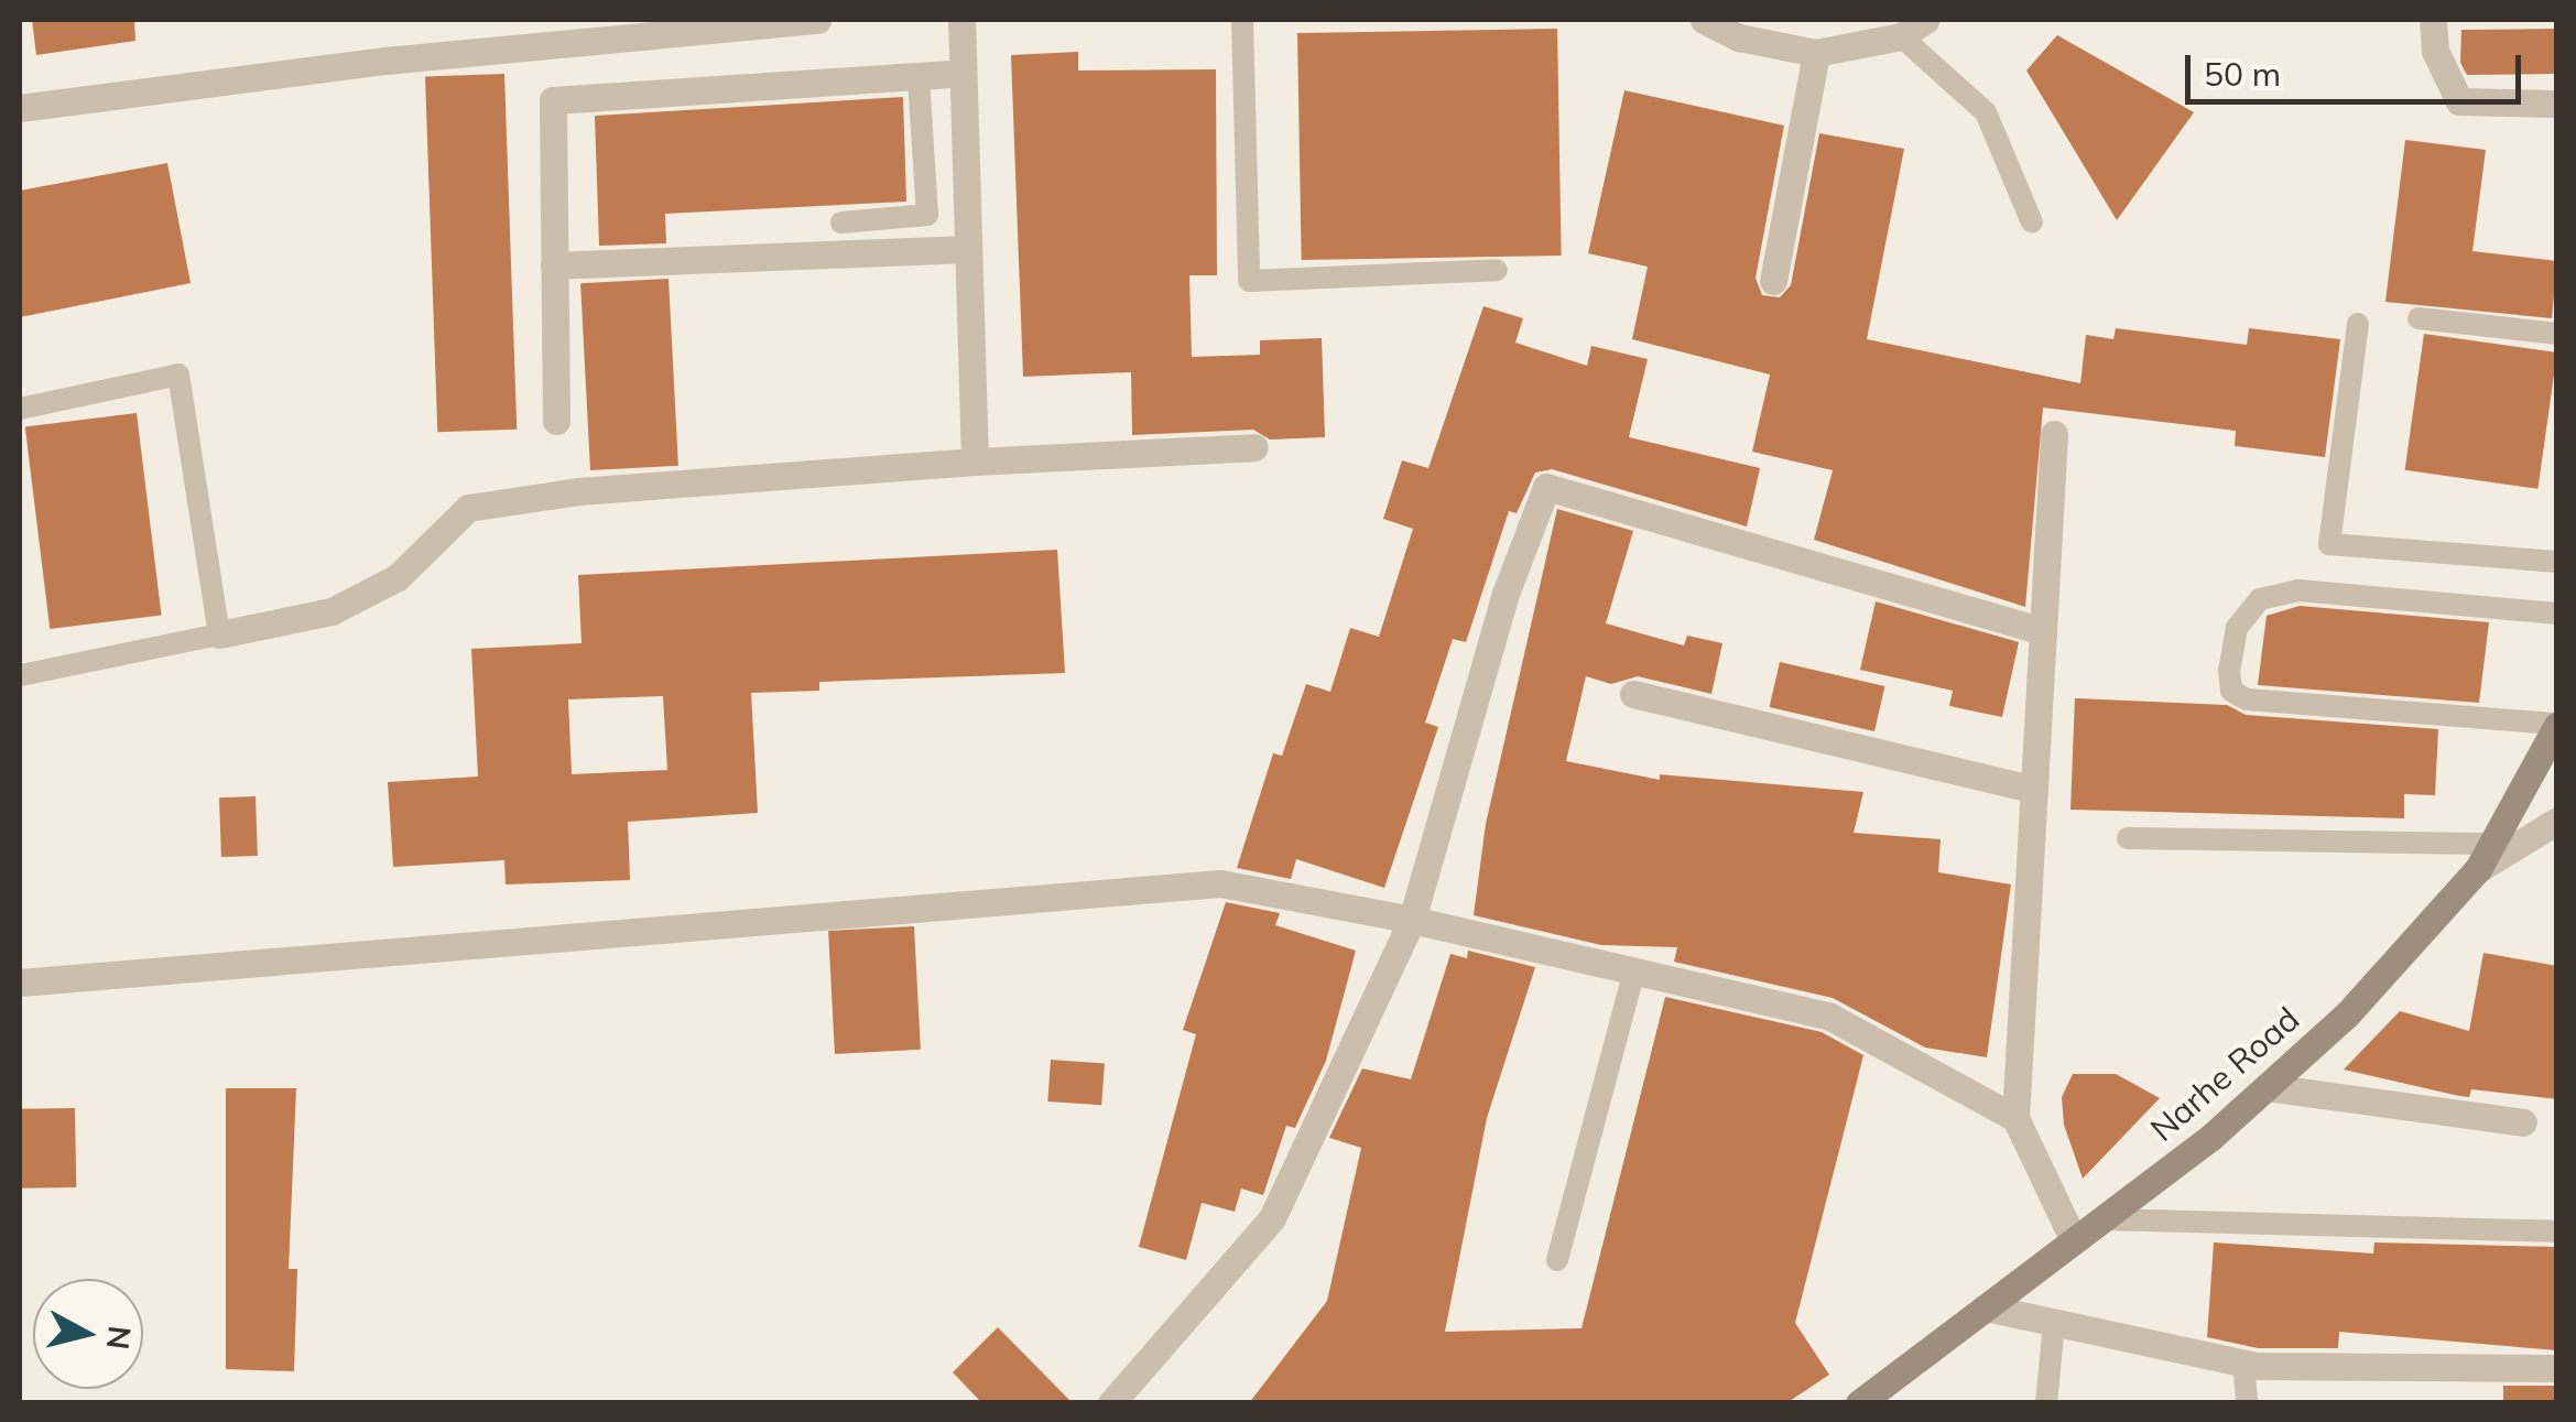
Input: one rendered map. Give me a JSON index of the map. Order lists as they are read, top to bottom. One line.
{"streets":{"street":["Narhe Road"]},"scale_bar":"50 m","north":"right"}
